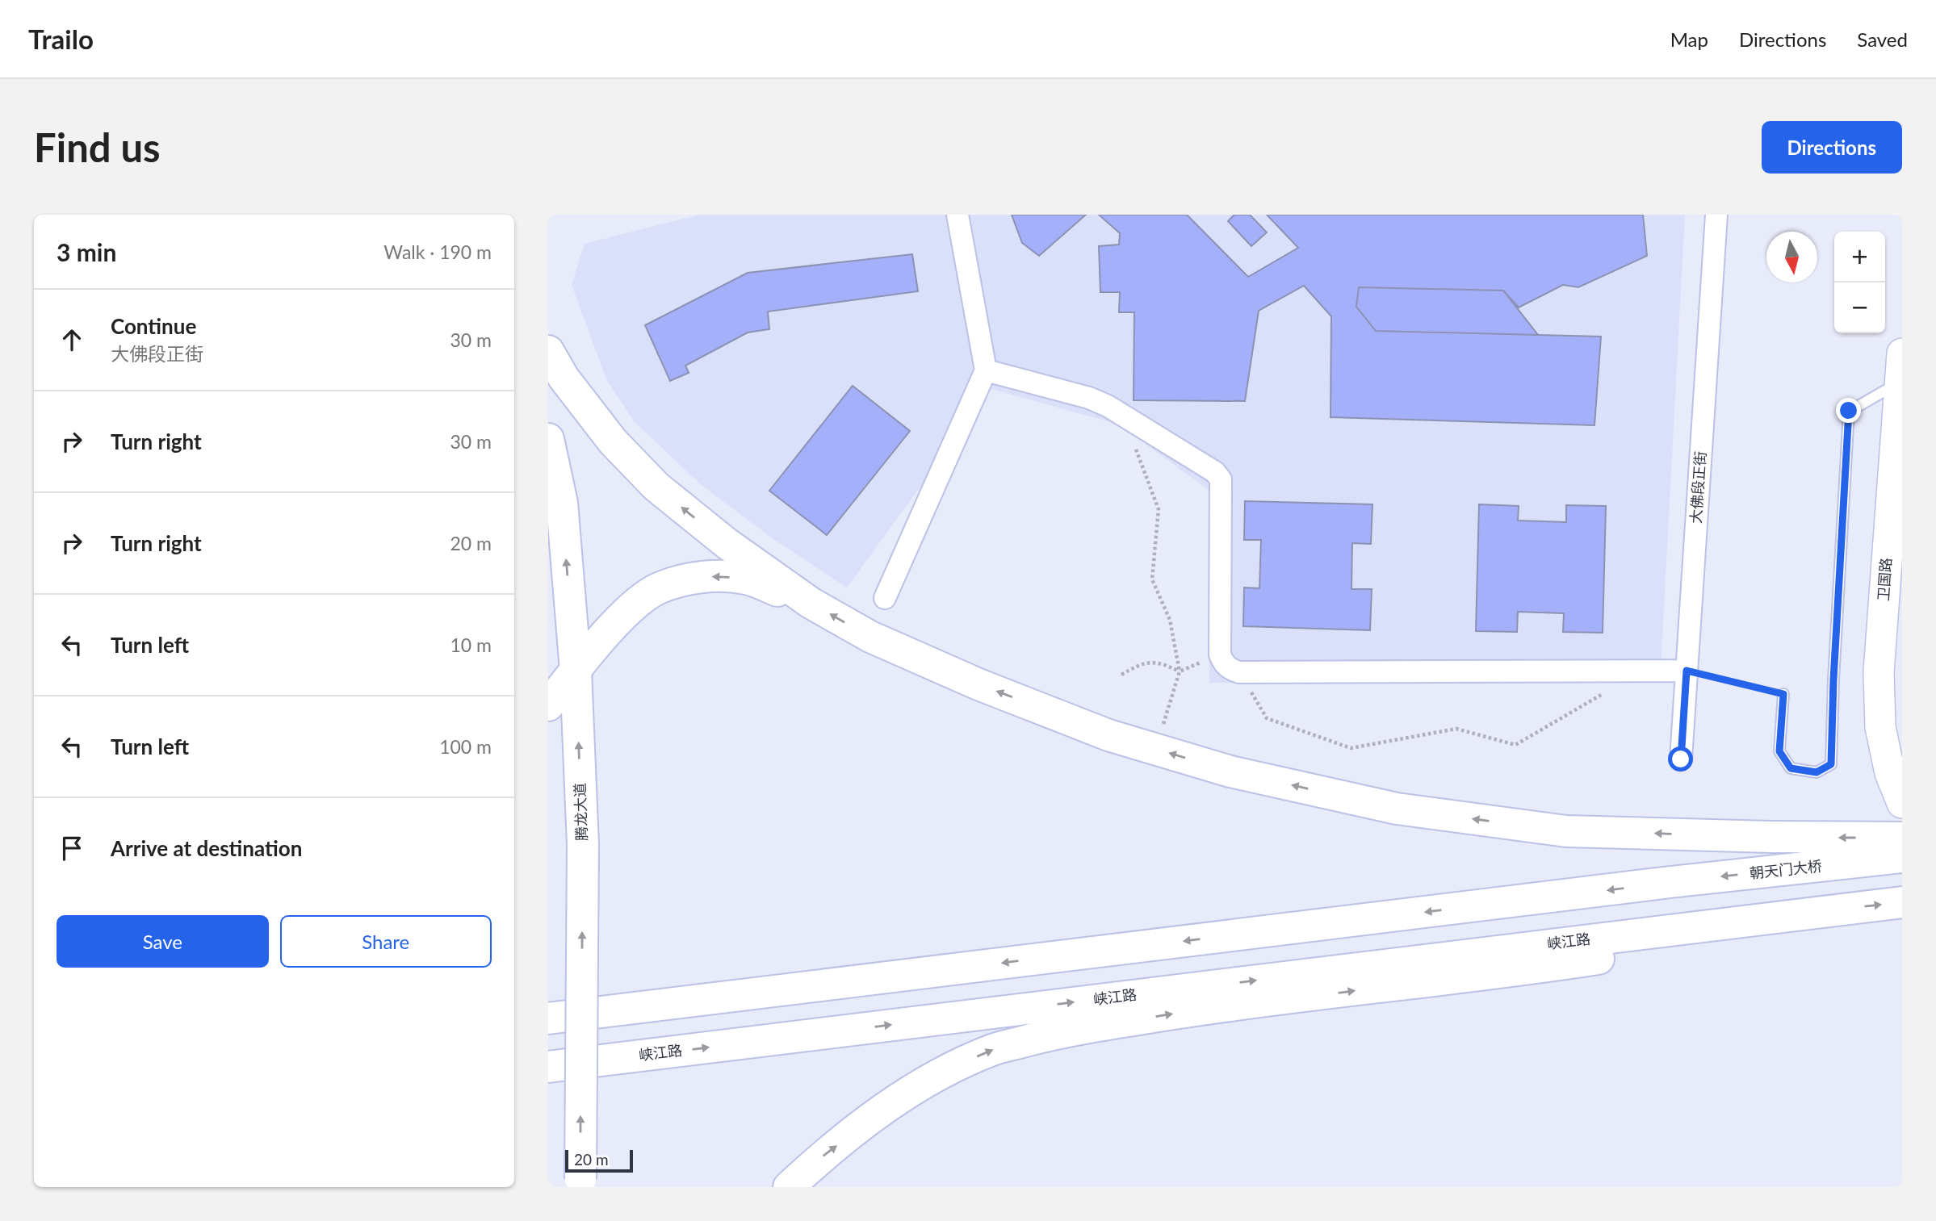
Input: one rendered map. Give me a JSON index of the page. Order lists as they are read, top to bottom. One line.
{"streets":{"main road":["腾龙大道","朝天门大桥","峡江路"],"street":["大佛段正街","卫国路"]},"one_way":["腾龙大道"],"scale_bar":"20 m","north":"bottom","page":{"header":"Trailo","nav":["Map","Directions","Saved"],"buttons":["Directions",["Save","Share"]],"title":"Find us","heading":["3 min","Walk · 190 m"],"map_buttons":["+","−"],"list":[["Continue","大佛段正街","30 m"],["Turn right","30 m"],["Turn right","20 m"],["Turn left","10 m"],["Turn left","100 m"],"Arrive at destination"],"scale":"20 m"}}
